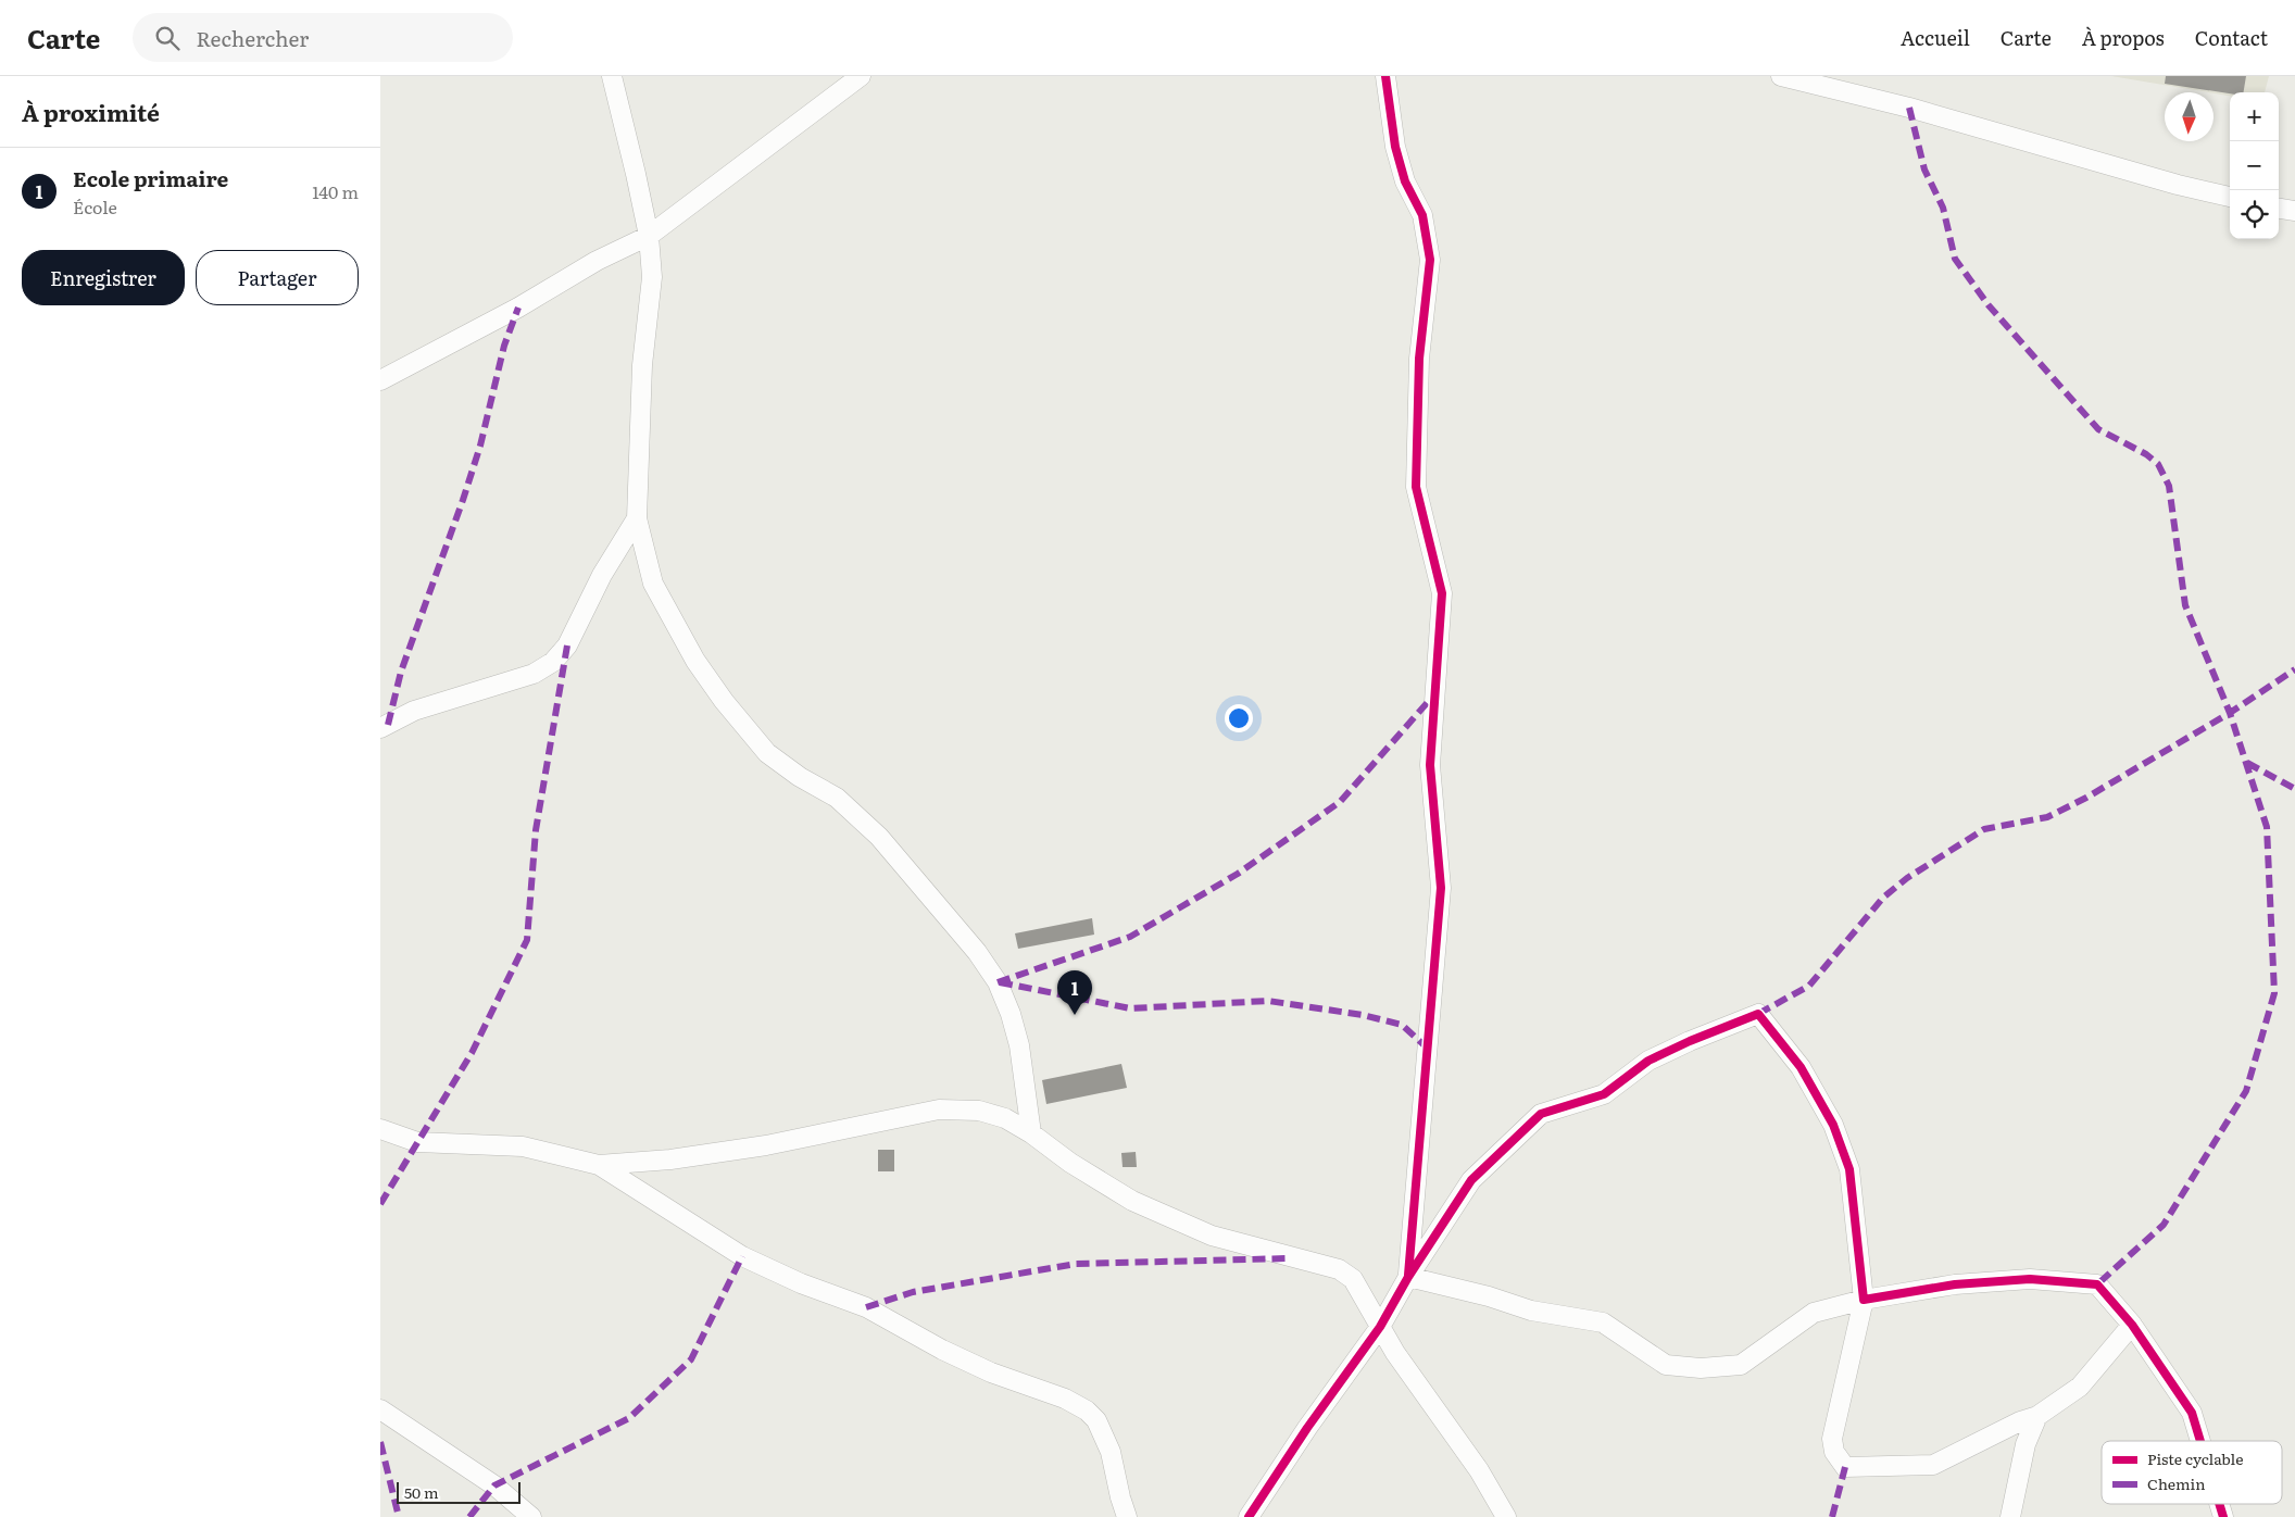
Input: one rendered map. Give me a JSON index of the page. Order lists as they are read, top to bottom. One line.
{"legend":["Piste cyclable","Chemin"],"scale_bar":"50 m","north":"bottom","page":{"header":"Carte","search":"Rechercher","nav":["Accueil","Carte","À propos","Contact"],"heading":"À proximité","map_buttons":["+","−"],"list":[{"mark":"1","name":"Ecole primaire","note":"École","value":"140 m"}],"buttons":["Enregistrer","Partager"],"pins":"1","scale":"50 m"}}
